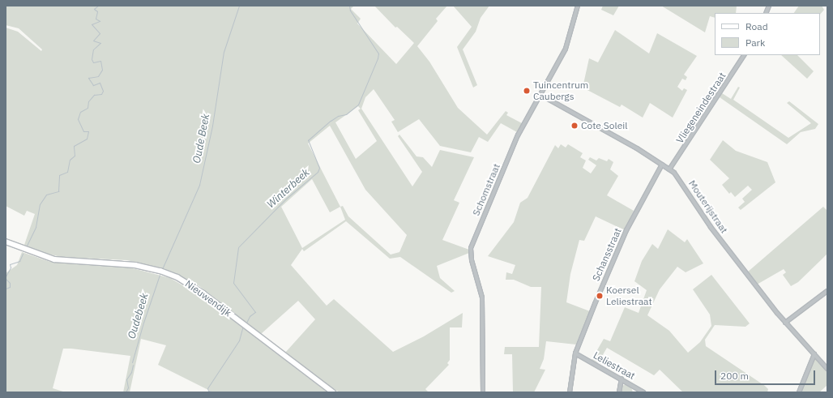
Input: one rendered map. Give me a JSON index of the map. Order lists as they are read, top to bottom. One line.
{"streets":{"street":["Vliegeneindestraat","Schomstraat","Mouterijstraat","Schansstraat","Nieuwendijk","Leliestraat"]},"crossings":[["Vliegeneindestraat","Mouterijstraat"],["Schomstraat","Mouterijstraat"],["Mouterijstraat","Schansstraat"],["Schansstraat","Leliestraat"]],"water":["Oude Beek","Winterbeek","Oudebeek"],"places":["Tuincentrum Caubergs","Cote Soleil","Koersel Leliestraat"],"legend":["Road","Park"],"scale_bar":"200 m"}
